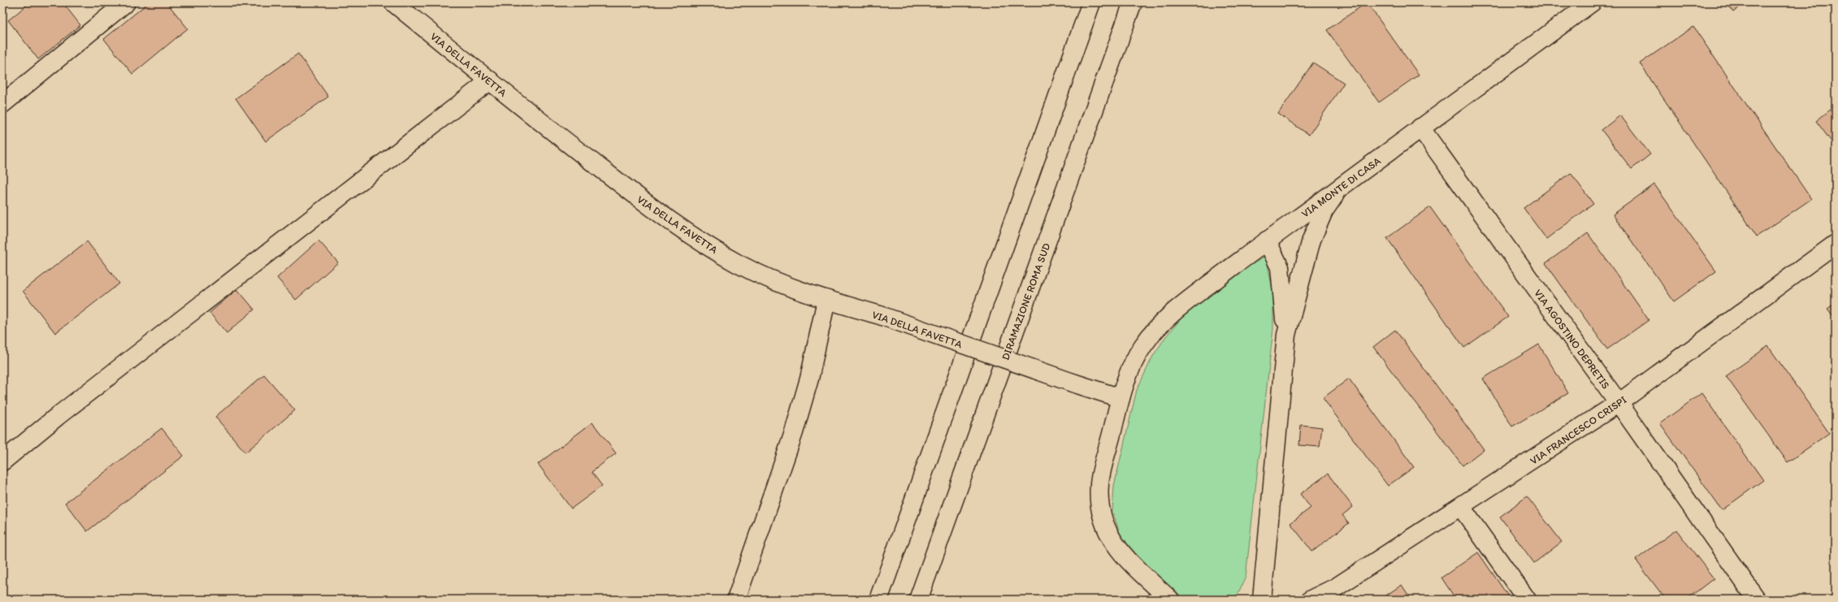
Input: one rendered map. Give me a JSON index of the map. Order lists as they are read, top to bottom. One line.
{"streets":{"main road":["VIA DELLA FAVETTA","VIA MONTE DI CASA","DIRAMAZIONE ROMA SUD","VIA AGOSTINO DEPRETIS","VIA FRANCESCO CRISPI"]},"crossings":[["VIA DELLA FAVETTA","VIA MONTE DI CASA"],["VIA MONTE DI CASA","VIA AGOSTINO DEPRETIS"],["VIA AGOSTINO DEPRETIS","VIA FRANCESCO CRISPI"]]}
